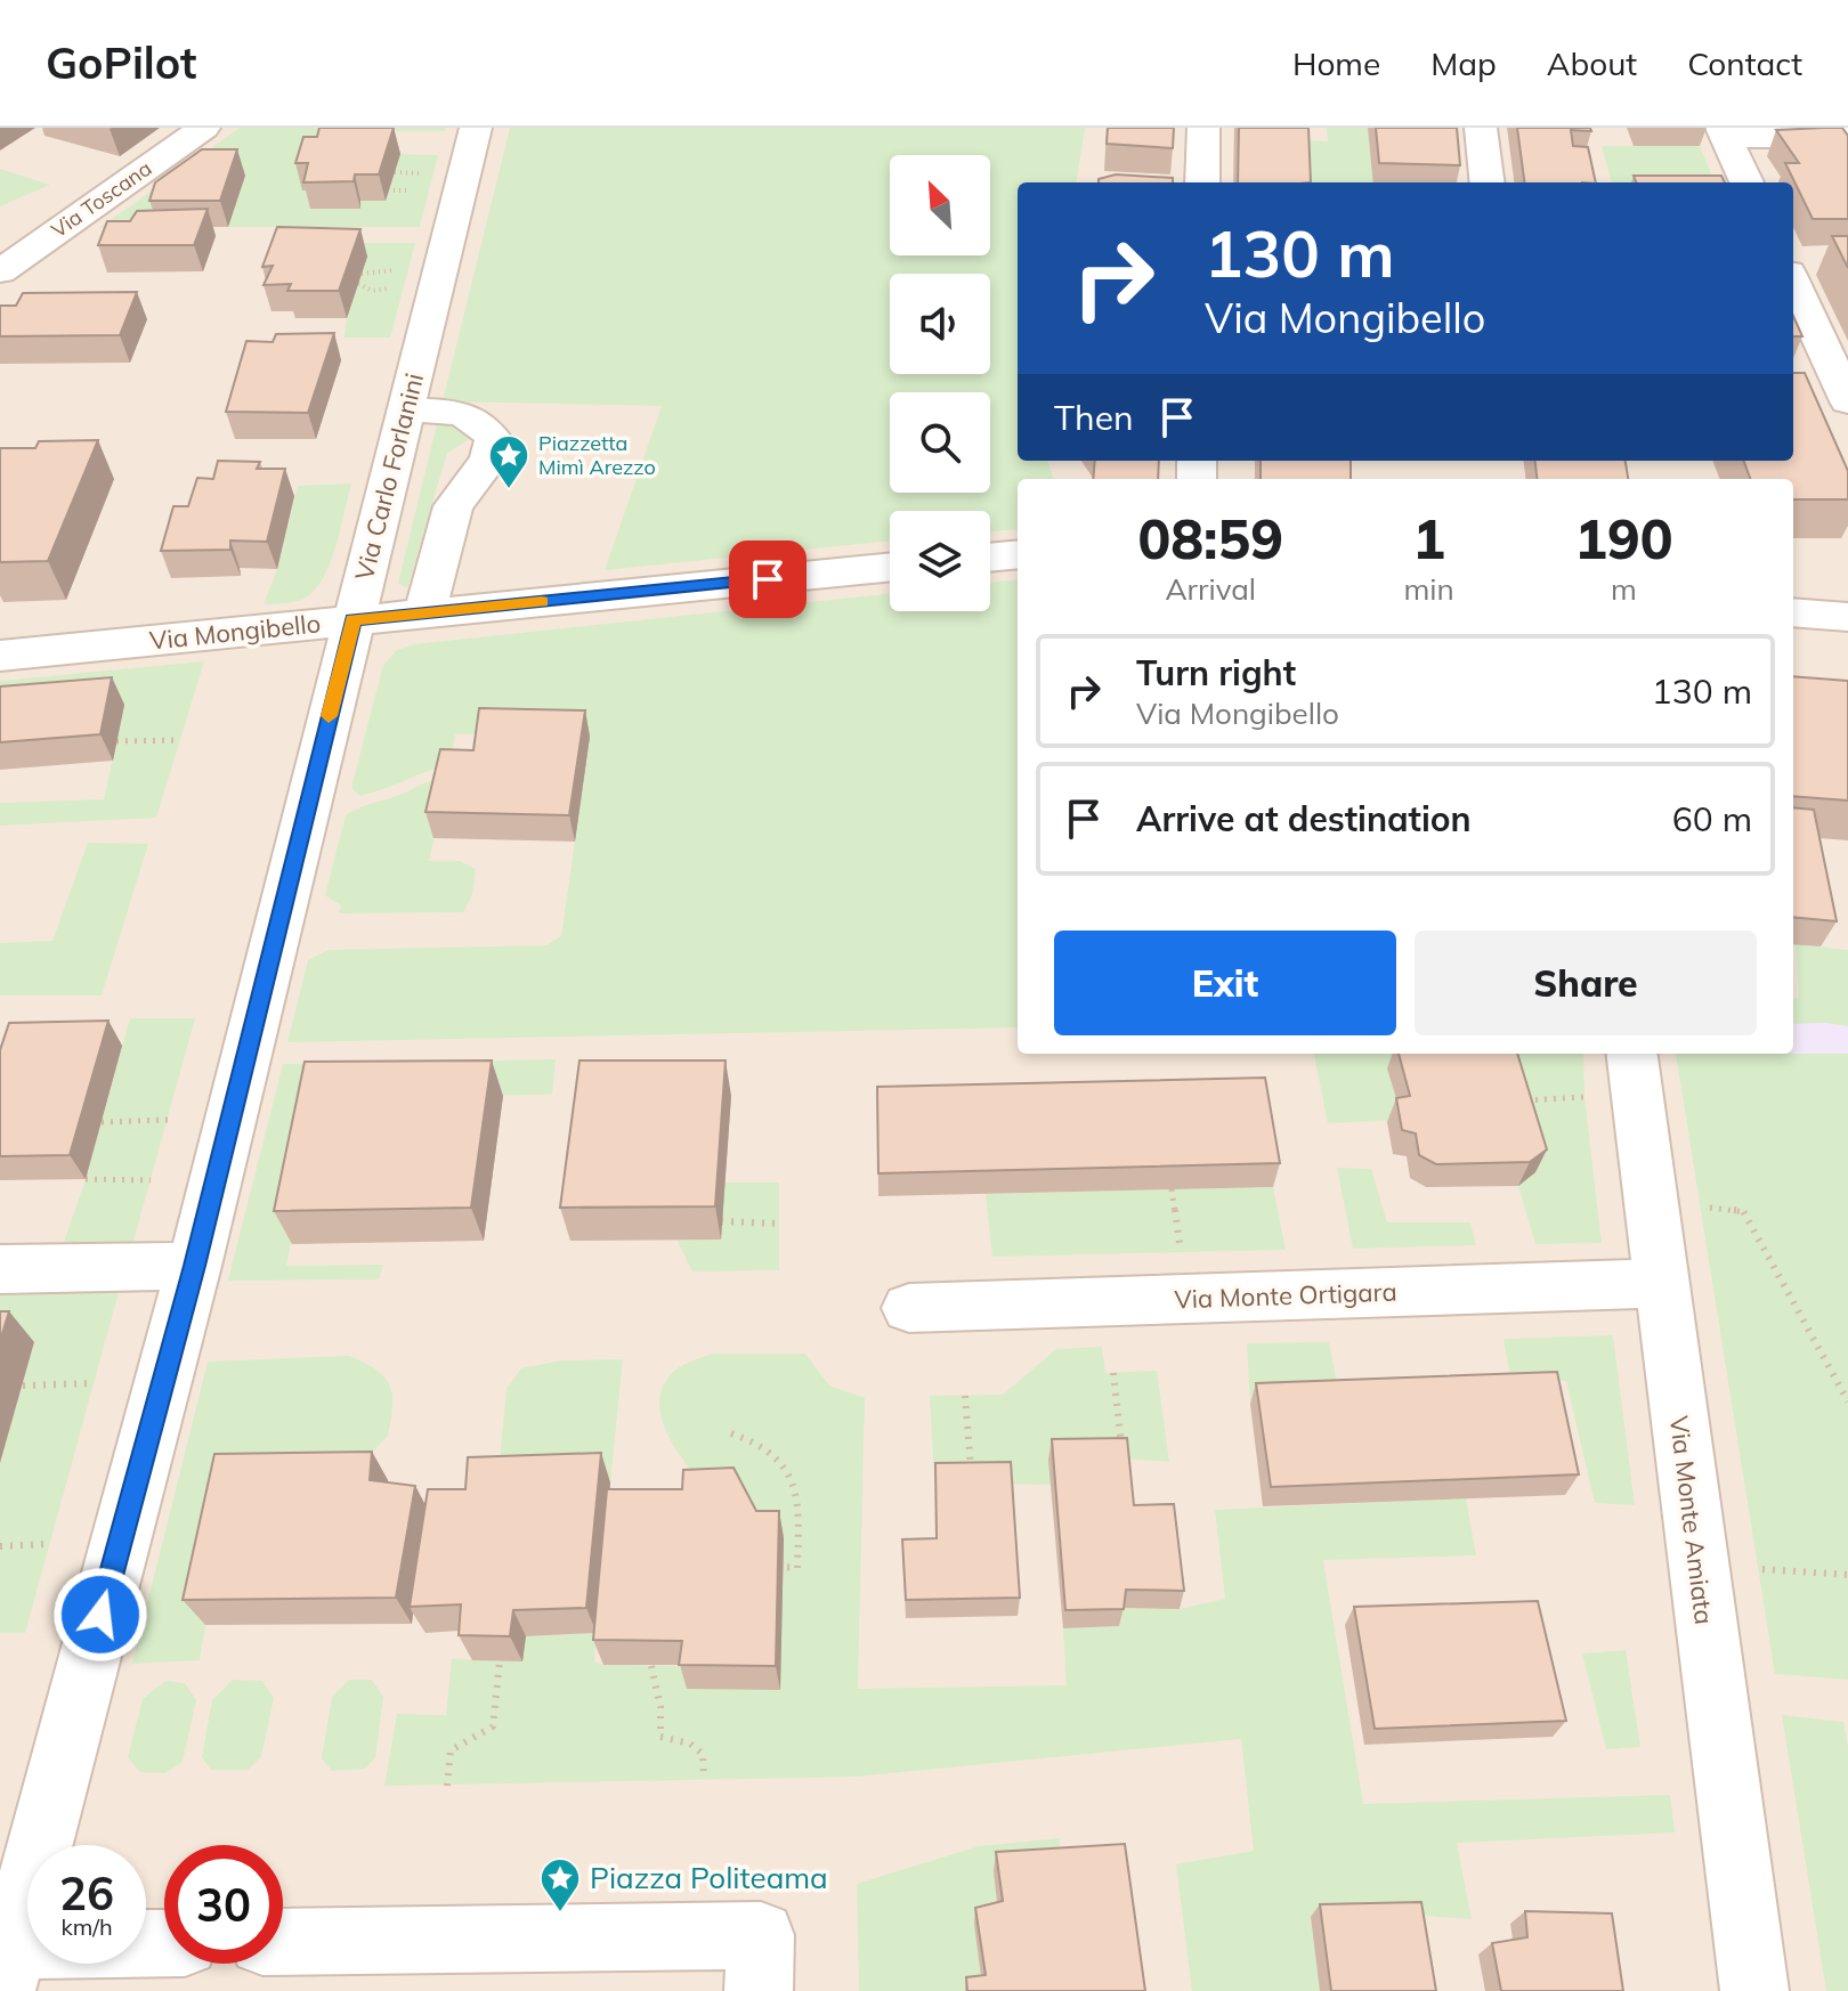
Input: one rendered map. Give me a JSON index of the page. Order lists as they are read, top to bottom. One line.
{"streets":{"street":["Via Toscana","Via Carlo Forlanini","Via Mongibello","Via Monte Ortigara","Via Monte Amiata"]},"crossings":[["Via Carlo Forlanini","Via Mongibello"],["Via Monte Ortigara","Via Monte Amiata"]],"places":{"place":["Piazzetta Mimì Arezzo","Piazza Politeama"]},"north":"top left","page":{"header":"GoPilot","nav":["Home","Map","About","Contact"],"turn":["130 m","Via Mongibello"],"then":"Then","eta":["08:59","Arrival","1","min","190","m"],"list":[{"name":"Turn right","note":"Via Mongibello","value":"130 m"},{"name":"Arrive at destination","value":"60 m"}],"buttons":["Exit","Share"],"speed":"26 km/h","limit":"30"}}
